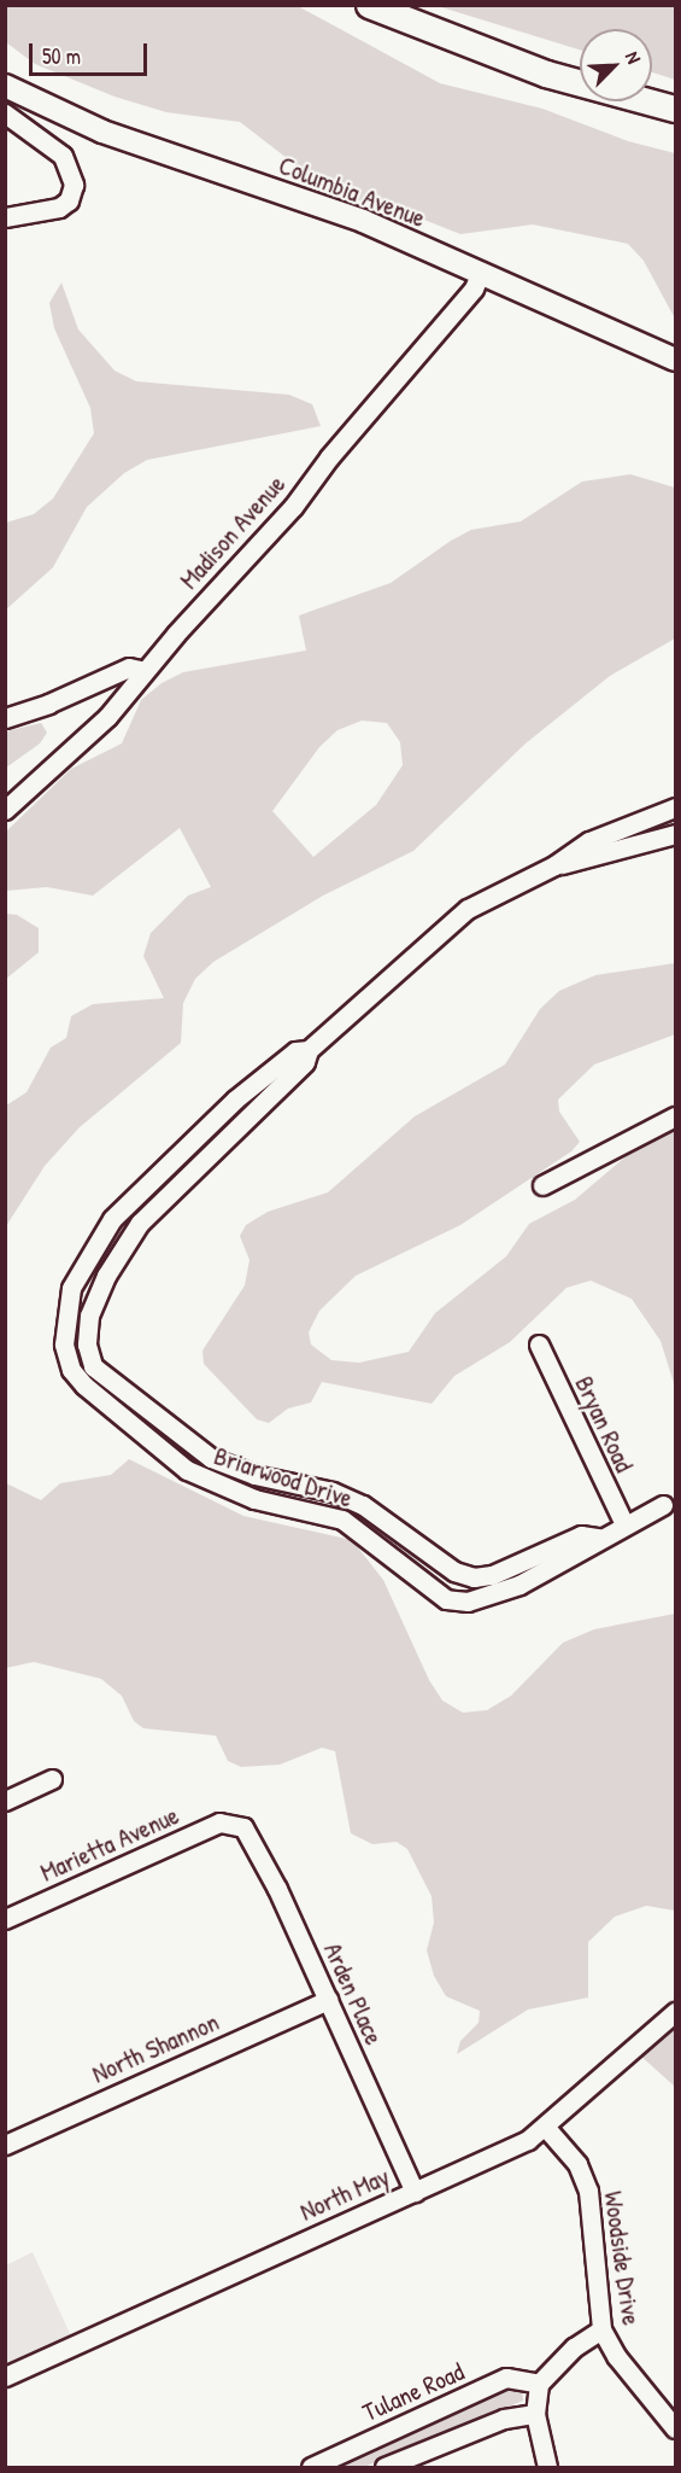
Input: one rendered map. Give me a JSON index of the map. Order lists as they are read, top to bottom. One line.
{"streets":{"street":["Columbia Avenue","Madison Avenue","Bryan Road","Briarwood Drive","Marietta Avenue","Arden Place","North Shannon","North May","Woodside Drive","Tulane Road"]},"crossings":[["Columbia Avenue","Madison Avenue"],["Bryan Road","Briarwood Drive"],["Marietta Avenue","Arden Place"],["Arden Place","North Shannon"],["Arden Place","North May"],["North May","Woodside Drive"]],"scale_bar":"50 m","north":"top right"}
